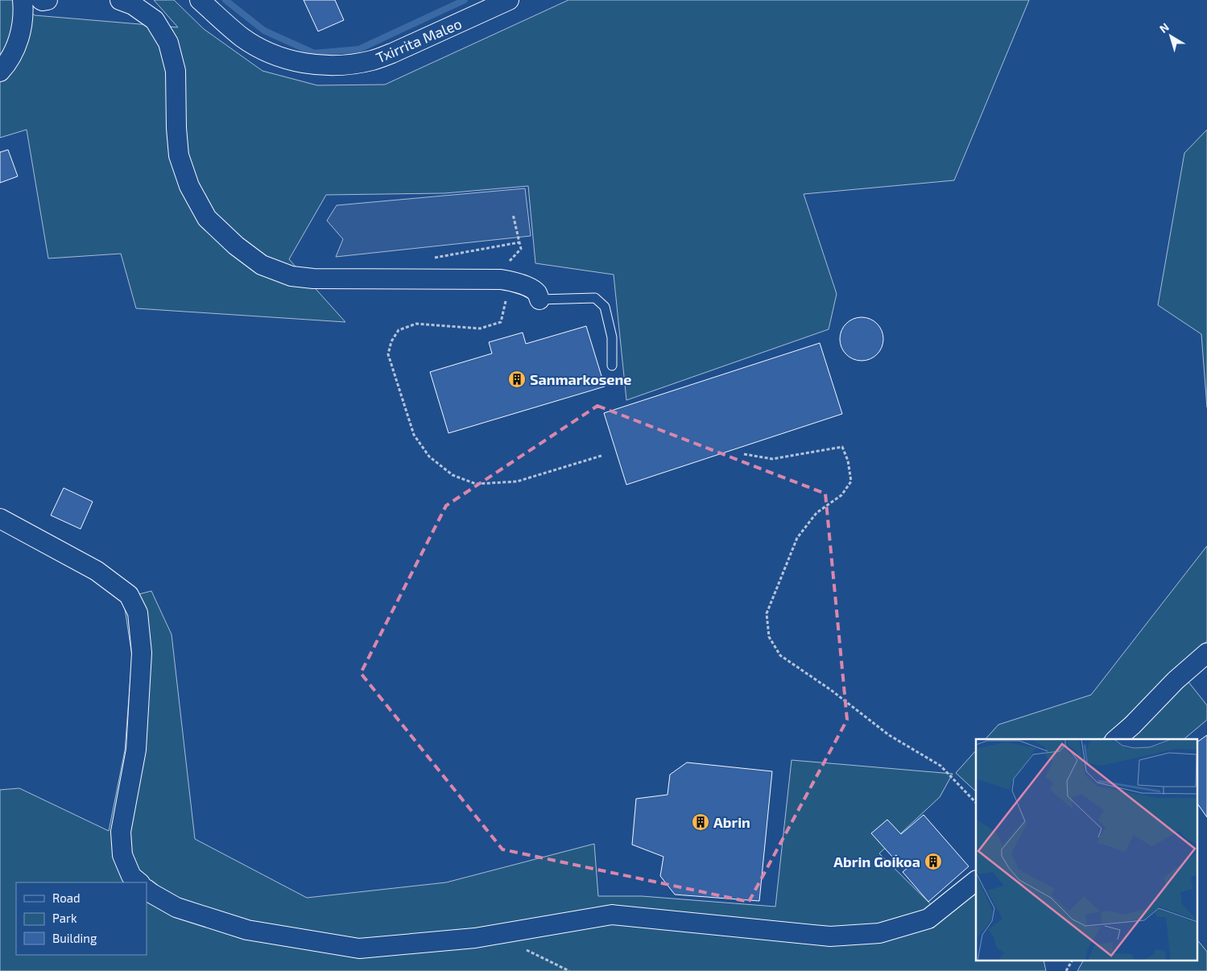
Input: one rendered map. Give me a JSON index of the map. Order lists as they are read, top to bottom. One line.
{"streets":{"street":["Txirrita Maleo"]},"places":{"building":["Sanmarkosene","Abrin","Abrin Goikoa"]},"legend":["Road","Park","Building"],"north":"top left"}
